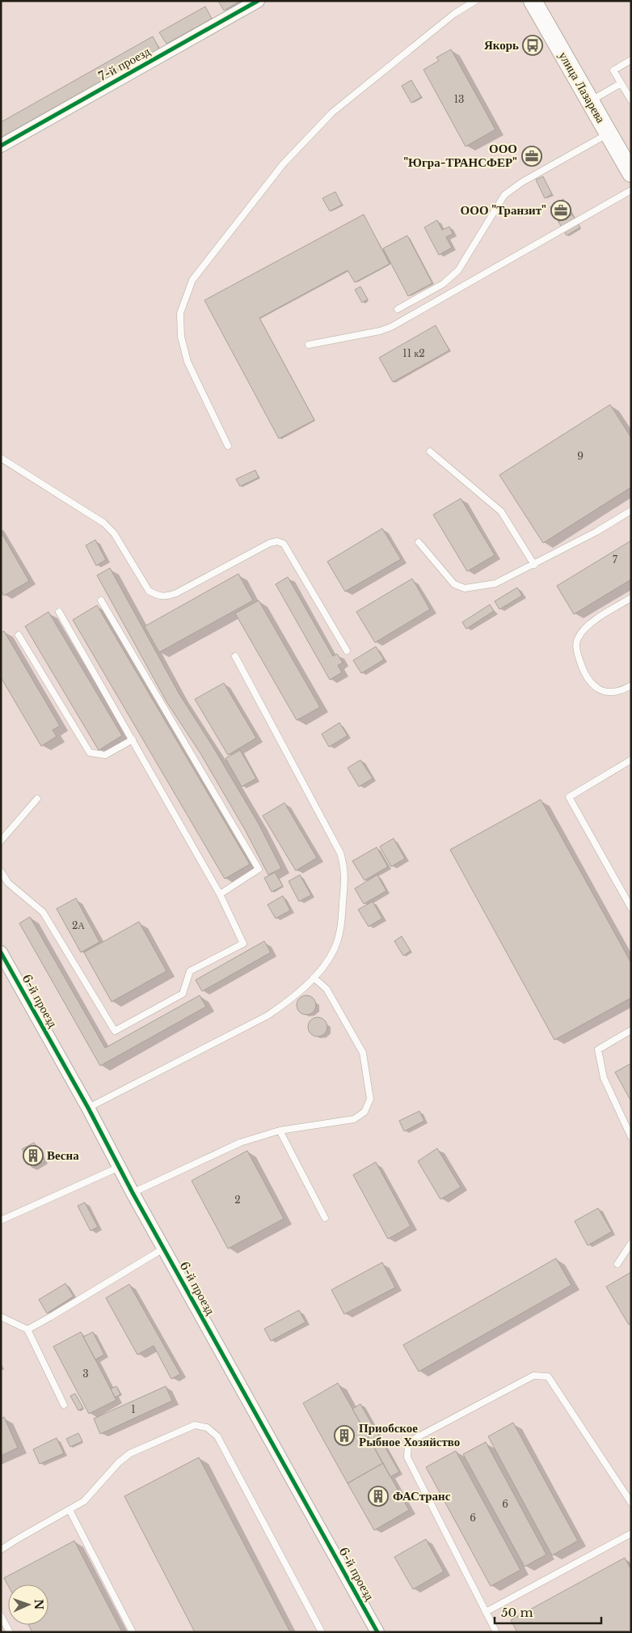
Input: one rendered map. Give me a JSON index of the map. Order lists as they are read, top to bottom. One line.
{"streets":{"main road":["улица Лазарева"],"street":["7-й проезд","6-й проезд"]},"places":{"bus stop":["Якорь"],"office":["ООО \"Югра-ТРАНСФЕР\"","ООО \"Транзит\""],"building":["Весна","Приобское Рыбное Хозяйство","ФАСтранс"]},"house_numbers":["13","11 к2","9","7","2А","2","3","1","6","6"],"scale_bar":"50 m","north":"right"}
